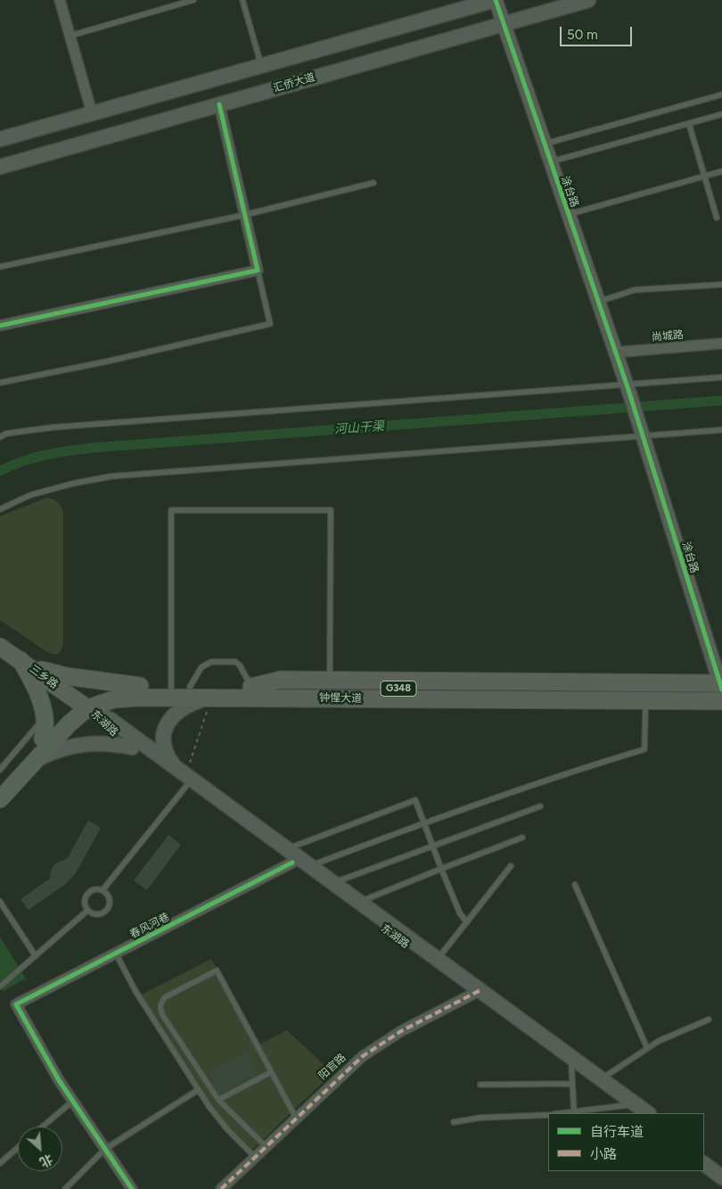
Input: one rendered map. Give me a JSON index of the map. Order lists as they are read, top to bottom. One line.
{"streets":{"highway":["三乡路","G348","钟惺大道"],"main road":["汇侨大道","东湖路"],"street":["涂台路","尚城路","春风河巷","阳官路"]},"crossings":[["汇侨大道","涂台路"],["涂台路","尚城路"],["涂台路","钟惺大道"],["三乡路","钟惺大道"],["三乡路","东湖路"],["钟惺大道","东湖路"],["东湖路","春风河巷"],["东湖路","阳官路"]],"water":["河山干渠"],"legend":["自行车道","小路"],"scale_bar":"50 m","north":"bottom right"}
